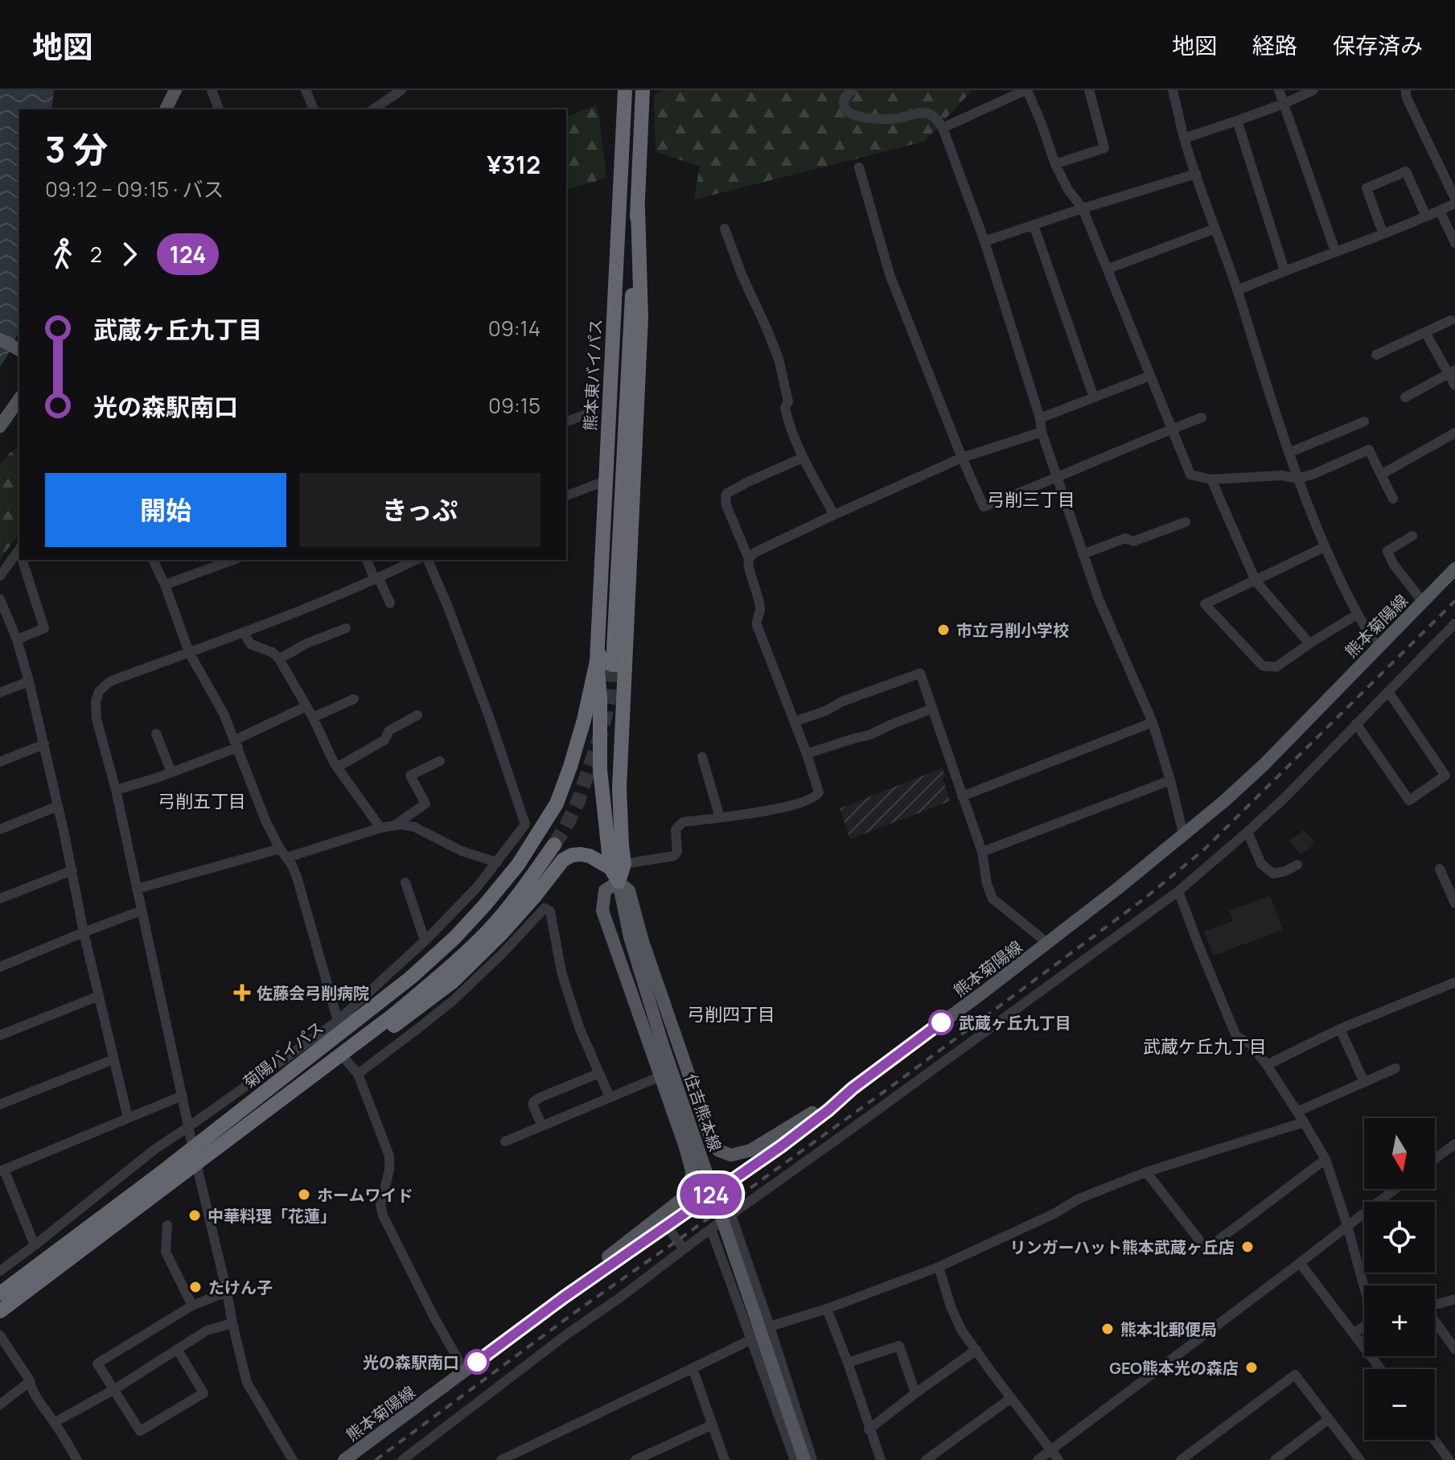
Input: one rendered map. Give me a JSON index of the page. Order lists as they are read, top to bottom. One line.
{"streets":{"highway":["熊本東バイパス","菊陽バイパス"],"main road":["熊本菊陽線","住吉熊本線"]},"crossings":[["熊本東バイパス","菊陽バイパス"]],"districts":["弓削三丁目","弓削五丁目","弓削四丁目","武蔵ケ丘九丁目"],"places":{"other":["市立弓削小学校","武蔵ヶ丘九丁目","ホームワイド","中華料理「花蓮」","リンガーハット熊本武蔵ヶ丘店","たけん子","熊本北郵便局","光の森駅南口","GEO熊本光の森店"],"health":["佐藤会弓削病院"]},"lines":["bus line 124"],"north":"bottom","page":{"header":"地図","nav":["地図","経路","保存済み"],"on_map":"124","heading":["3 分","09:12 – 09:15 · バス","¥312"],"legs":["2","124"],"list":[{"name":"武蔵ヶ丘九丁目","value":"09:14"},{"name":"光の森駅南口","value":"09:15"}],"buttons":["開始","きっぷ"],"map_buttons":["+","−"]}}
